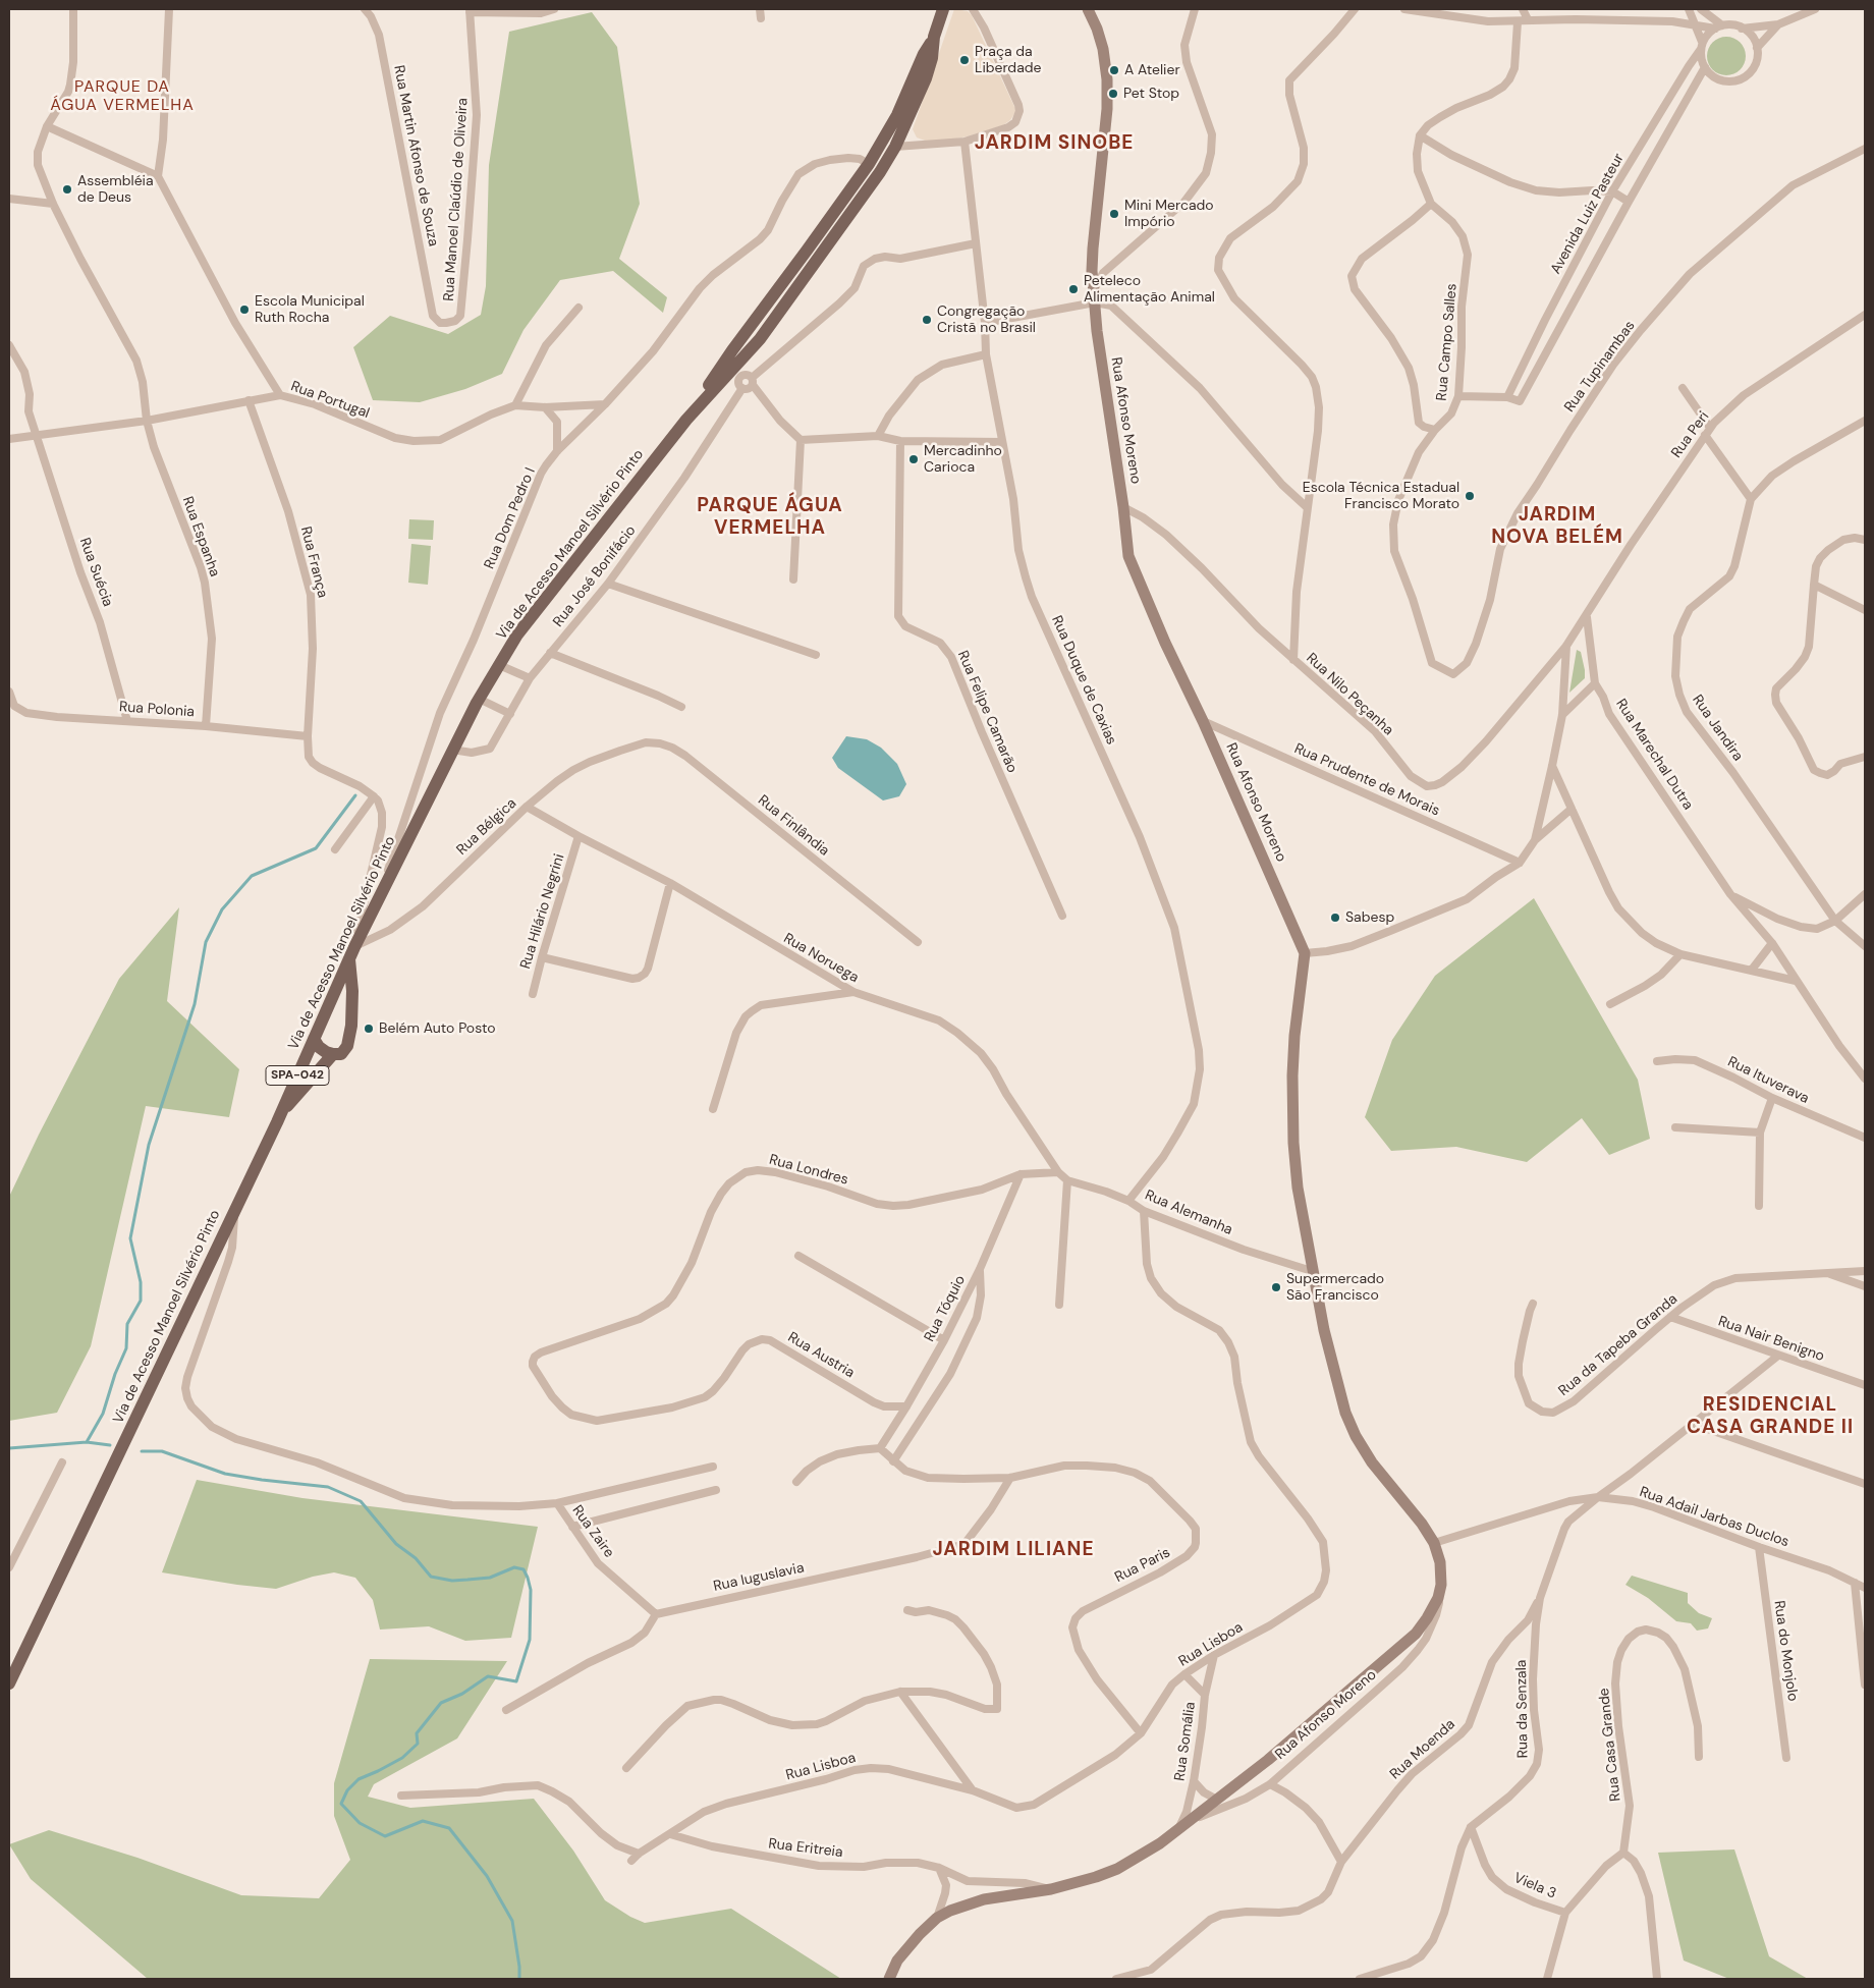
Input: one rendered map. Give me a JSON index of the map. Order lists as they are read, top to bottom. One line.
{"streets":{"main road":["Rua Afonso Moreno","Via de Acesso Manoel Silvério Pinto","SPA-042"],"street":["Rua Martin Afonso de Souza","Rua Manoel Claúdio de Oliveira","Avenida Luiz Pasteur","Rua Campo Salles","Rua Tupinambas","Rua Portugal","Rua Peri","Rua Dom Pedro I","Rua Espanha","Rua França","Rua Suécia","Rua José Bonifácio","Rua Duque de Caxias","Rua Nilo Peçanha","Rua Polonia","Rua Felipe Camarão","Rua Jandira","Rua Marechal Dutra","Rua Prudente de Morais","Rua Finlândia","Rua Bélgica","Rua Hilário Negrini","Rua Noruega","Rua Ituverava","Rua Londres","Rua Alemanha","Rua Tóquio","Rua Nair Benigno","Rua da Tapeba Granda","Rua Austria","Rua Adail Jarbas Duclos","Rua Zaire","Rua Paris","Rua Iuguslavia","Rua Lisboa","Rua do Monjolo","Rua da Senzala","Rua Somália","Rua Casa Grande","Rua Moenda","Rua Eritreia","Viela 3"]},"crossings":[["Rua Martin Afonso de Souza","Rua Manoel Claúdio de Oliveira"],["Rua Campo Salles","Rua Tupinambas"],["Rua Portugal","Rua Dom Pedro I"],["Rua Portugal","Rua Espanha"],["Rua Portugal","Rua França"],["Rua Portugal","Rua Suécia"],["Rua Afonso Moreno","Rua Nilo Peçanha"],["Rua Afonso Moreno","Rua Prudente de Morais"],["Rua Afonso Moreno","Rua Alemanha"],["Rua Afonso Moreno","Rua Adail Jarbas Duclos"],["Rua Afonso Moreno","Rua Somália"],["Rua Peri","Rua Nilo Peçanha"],["Rua Peri","Rua Marechal Dutra"],["Rua Dom Pedro I","Via de Acesso Manoel Silvério Pinto"],["Rua Espanha","Rua Polonia"],["Via de Acesso Manoel Silvério Pinto","Rua José Bonifácio"],["Via de Acesso Manoel Silvério Pinto","Rua Bélgica"],["Rua França","Rua Polonia"],["Rua Suécia","Rua Polonia"],["Rua Duque de Caxias","Rua Alemanha"],["Rua Nilo Peçanha","Rua Marechal Dutra"],["Rua Finlândia","Rua Bélgica"],["Rua Bélgica","Rua Noruega"],["Rua Hilário Negrini","Rua Noruega"],["Rua Noruega","Rua Londres"],["Rua Noruega","Rua Alemanha"],["Rua Londres","Rua Alemanha"],["Rua Londres","Rua Tóquio"],["Rua Londres","Rua Austria"],["Rua Alemanha","Rua Lisboa"],["Rua Tóquio","Rua Austria"],["Rua Nair Benigno","Rua da Tapeba Granda"],["Rua Nair Benigno","Rua da Senzala"],["Rua Adail Jarbas Duclos","Rua do Monjolo"],["Rua Adail Jarbas Duclos","Rua da Senzala"],["Rua Zaire","Rua Iuguslavia"],["Rua Paris","Rua Iuguslavia"],["Rua Paris","Rua Lisboa"],["Rua Lisboa","Rua Somália"],["Rua Lisboa","Rua Eritreia"],["Rua da Senzala","Rua Moenda"],["Rua da Senzala","Viela 3"]],"districts":["PARQUE DA ÁGUA VERMELHA","JARDIM SINOBE","PARQUE ÁGUA VERMELHA","JARDIM NOVA BELÉM","RESIDENCIAL CASA GRANDE II","JARDIM LILIANE"],"places":["Praça da Liberdade","A Atelier","Pet Stop","Assembléia de Deus","Mini Mercado Impório","Peteleco Alimentação Animal","Escola Municipal Ruth Rocha","Congregação Cristã no Brasil","Mercadinho Carioca","Escola Técnica Estadual Francisco Morato","Sabesp","Belém Auto Posto","Supermercado São Francisco"]}
